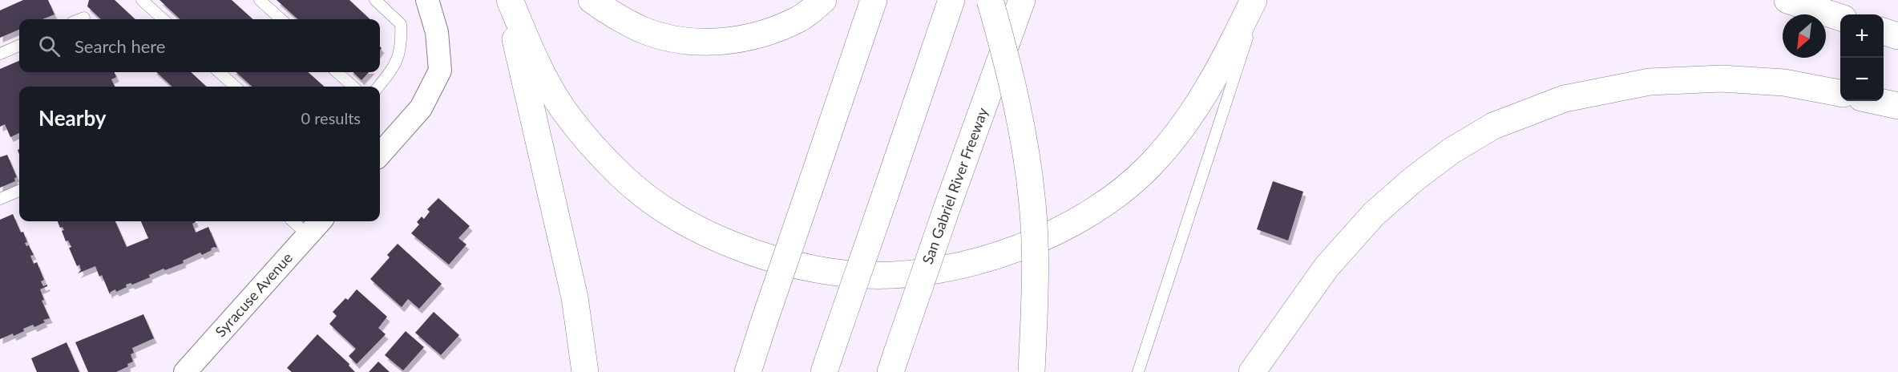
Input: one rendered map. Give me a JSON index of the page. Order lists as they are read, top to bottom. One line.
{"streets":{"highway":["San Gabriel River Freeway"],"street":["Syracuse Avenue"]},"north":"bottom left","page":{"map_buttons":["+","−"],"search":"Search here","heading":["Nearby","0 results"]}}
